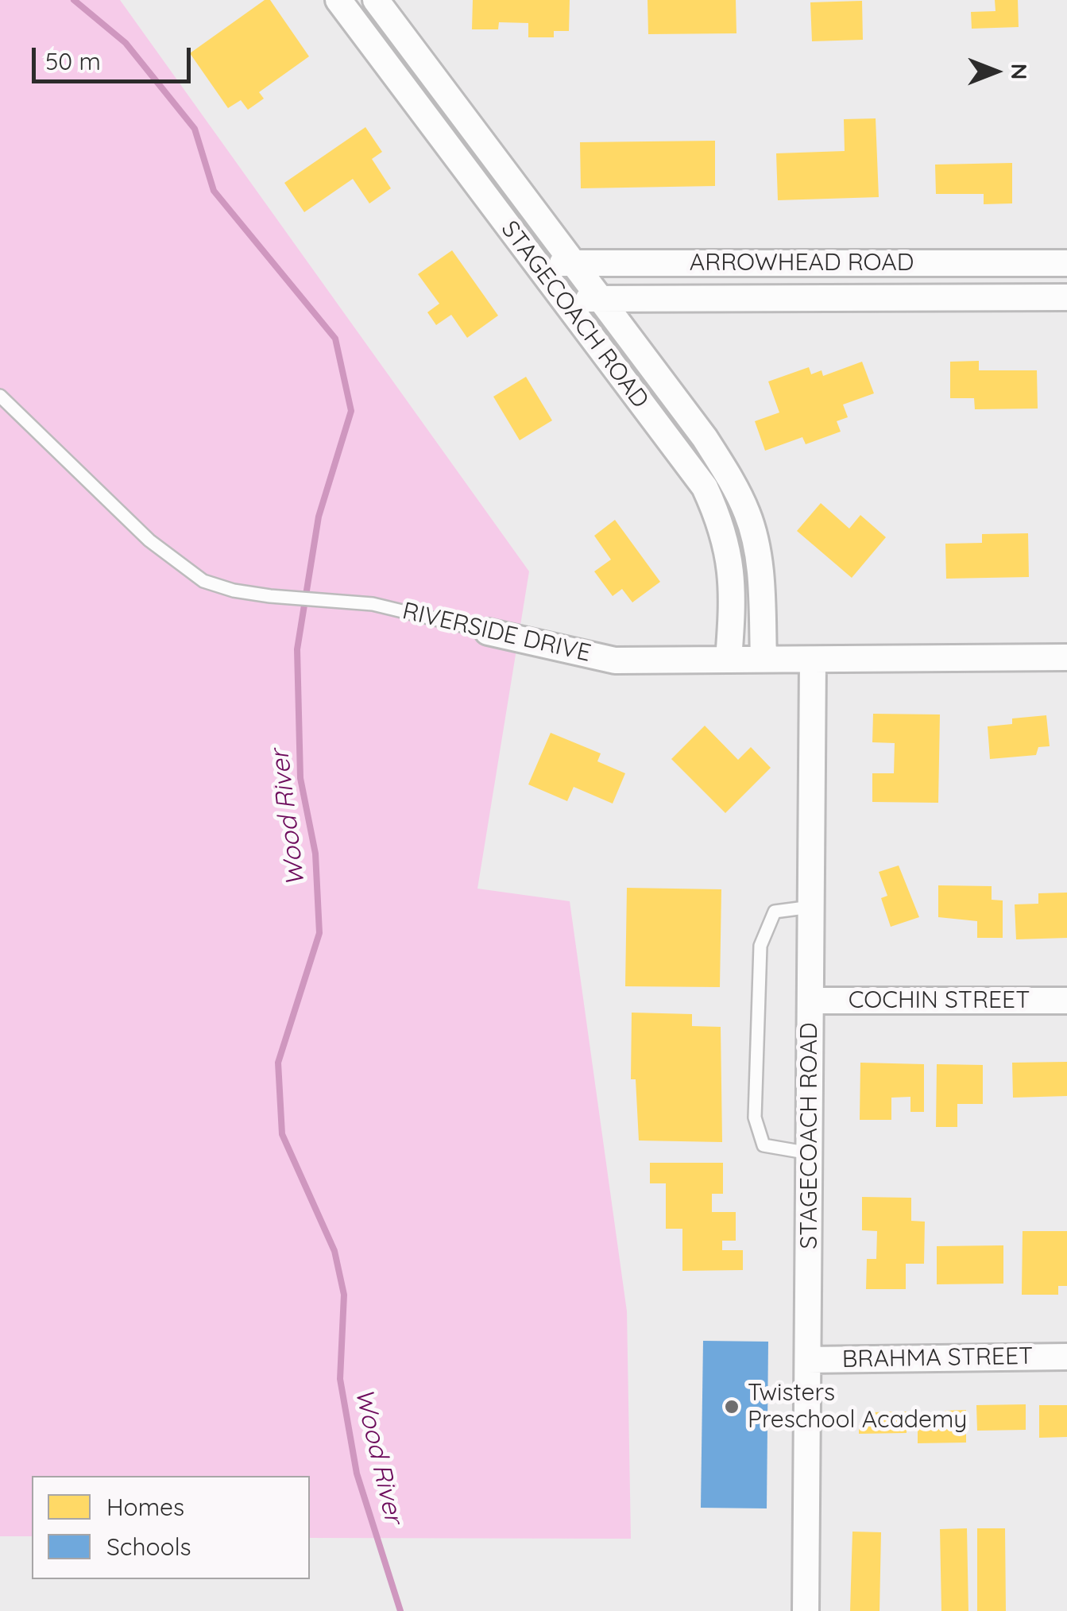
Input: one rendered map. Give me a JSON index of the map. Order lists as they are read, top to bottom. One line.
{"streets":{"street":["ARROWHEAD ROAD","STAGECOACH ROAD","RIVERSIDE DRIVE","COCHIN STREET","BRAHMA STREET"]},"crossings":[["ARROWHEAD ROAD","STAGECOACH ROAD"],["STAGECOACH ROAD","RIVERSIDE DRIVE"],["STAGECOACH ROAD","COCHIN STREET"],["STAGECOACH ROAD","BRAHMA STREET"]],"water":["Wood River"],"places":["Twisters Preschool Academy"],"legend":["Homes","Schools"],"scale_bar":"50 m","north":"right"}
